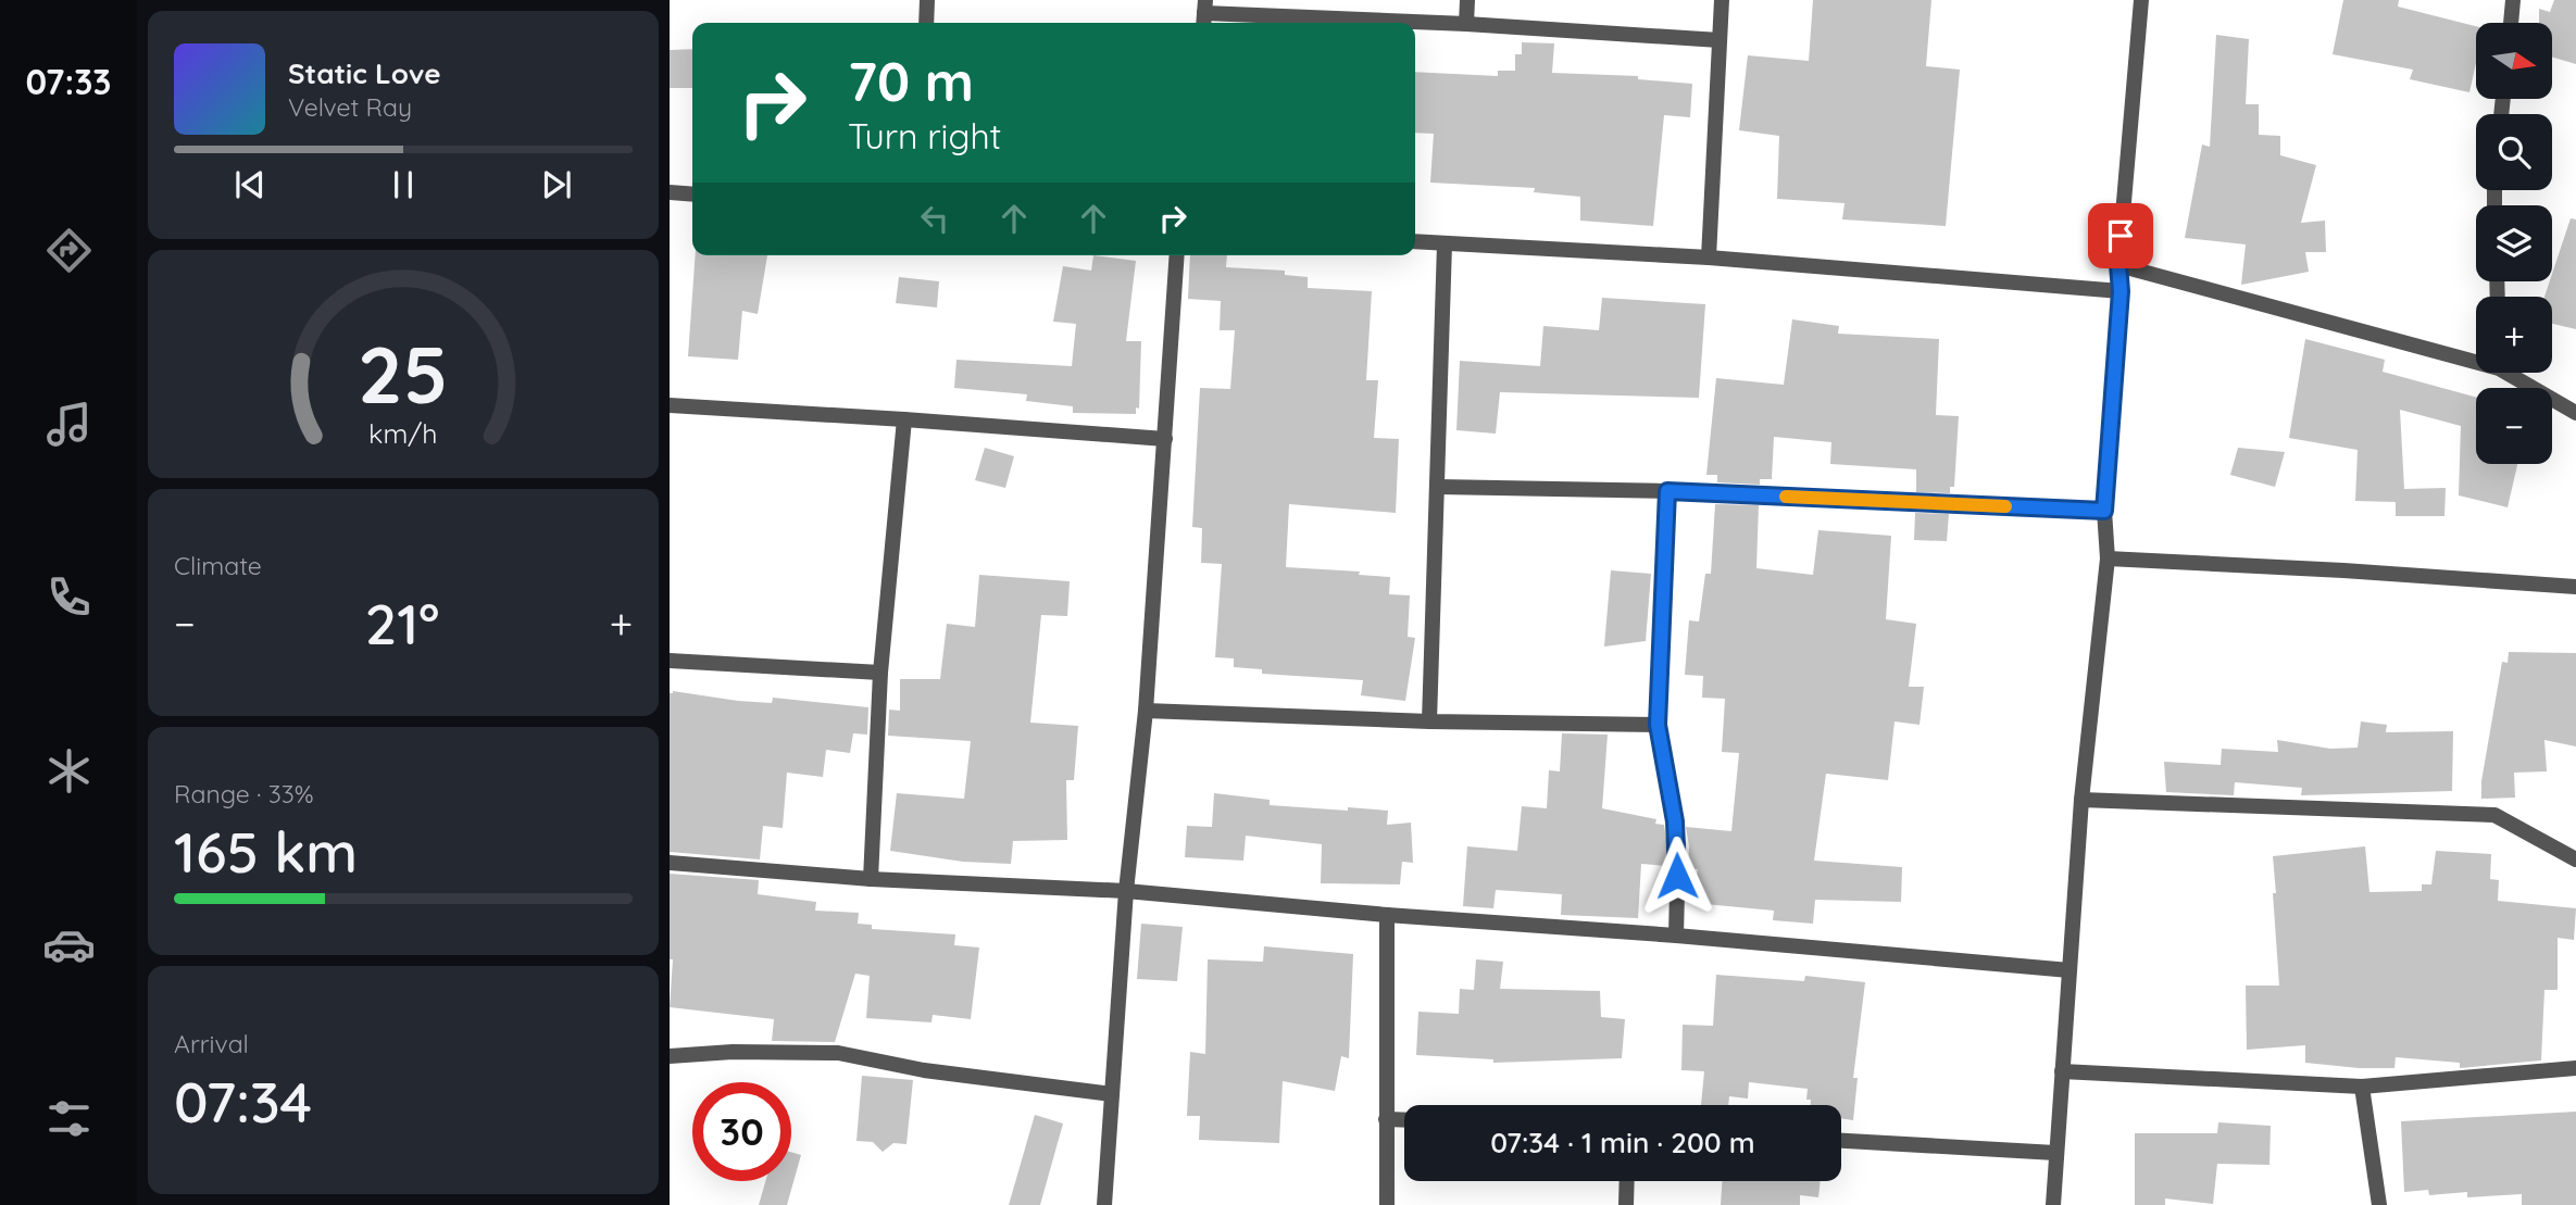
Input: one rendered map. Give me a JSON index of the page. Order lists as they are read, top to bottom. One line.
{"north":"right","page":{"tabs":"07:33","map_buttons":["+","−"],"turn":["70 m","Turn right"],"song":["Static Love","Velvet Ray"],"tile":["Climate",["Range · 33%","165 km"],["Arrival","07:34"]],"heat":["−","21°","+"],"limit":"30","trip":"07:34 · 1 min · 200 m","gauge":["25","km/h"]}}
